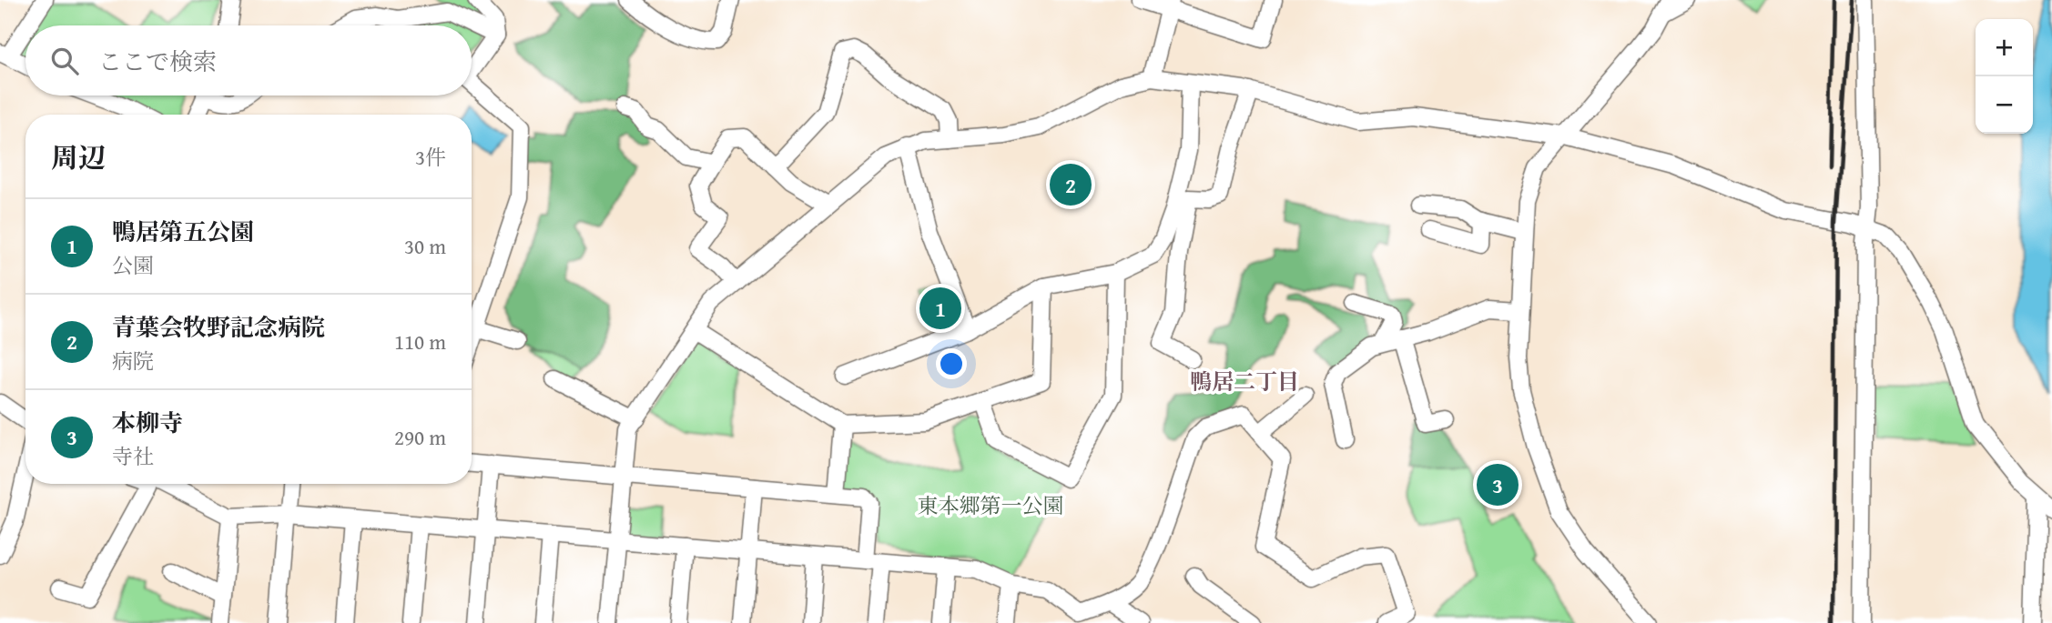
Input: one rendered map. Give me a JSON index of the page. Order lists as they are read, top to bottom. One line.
{"districts":["鴨居二丁目"],"parks":["東本郷第一公園"],"page":{"map_buttons":["+","−"],"search":"ここで検索","heading":["周辺","3件"],"pins":["2","1","3"],"list":[{"mark":"1","name":"鴨居第五公園","note":"公園","value":"30 m"},{"mark":"2","name":"青葉会牧野記念病院","note":"病院","value":"110 m"},{"mark":"3","name":"本柳寺","note":"寺社","value":"290 m"}]}}
